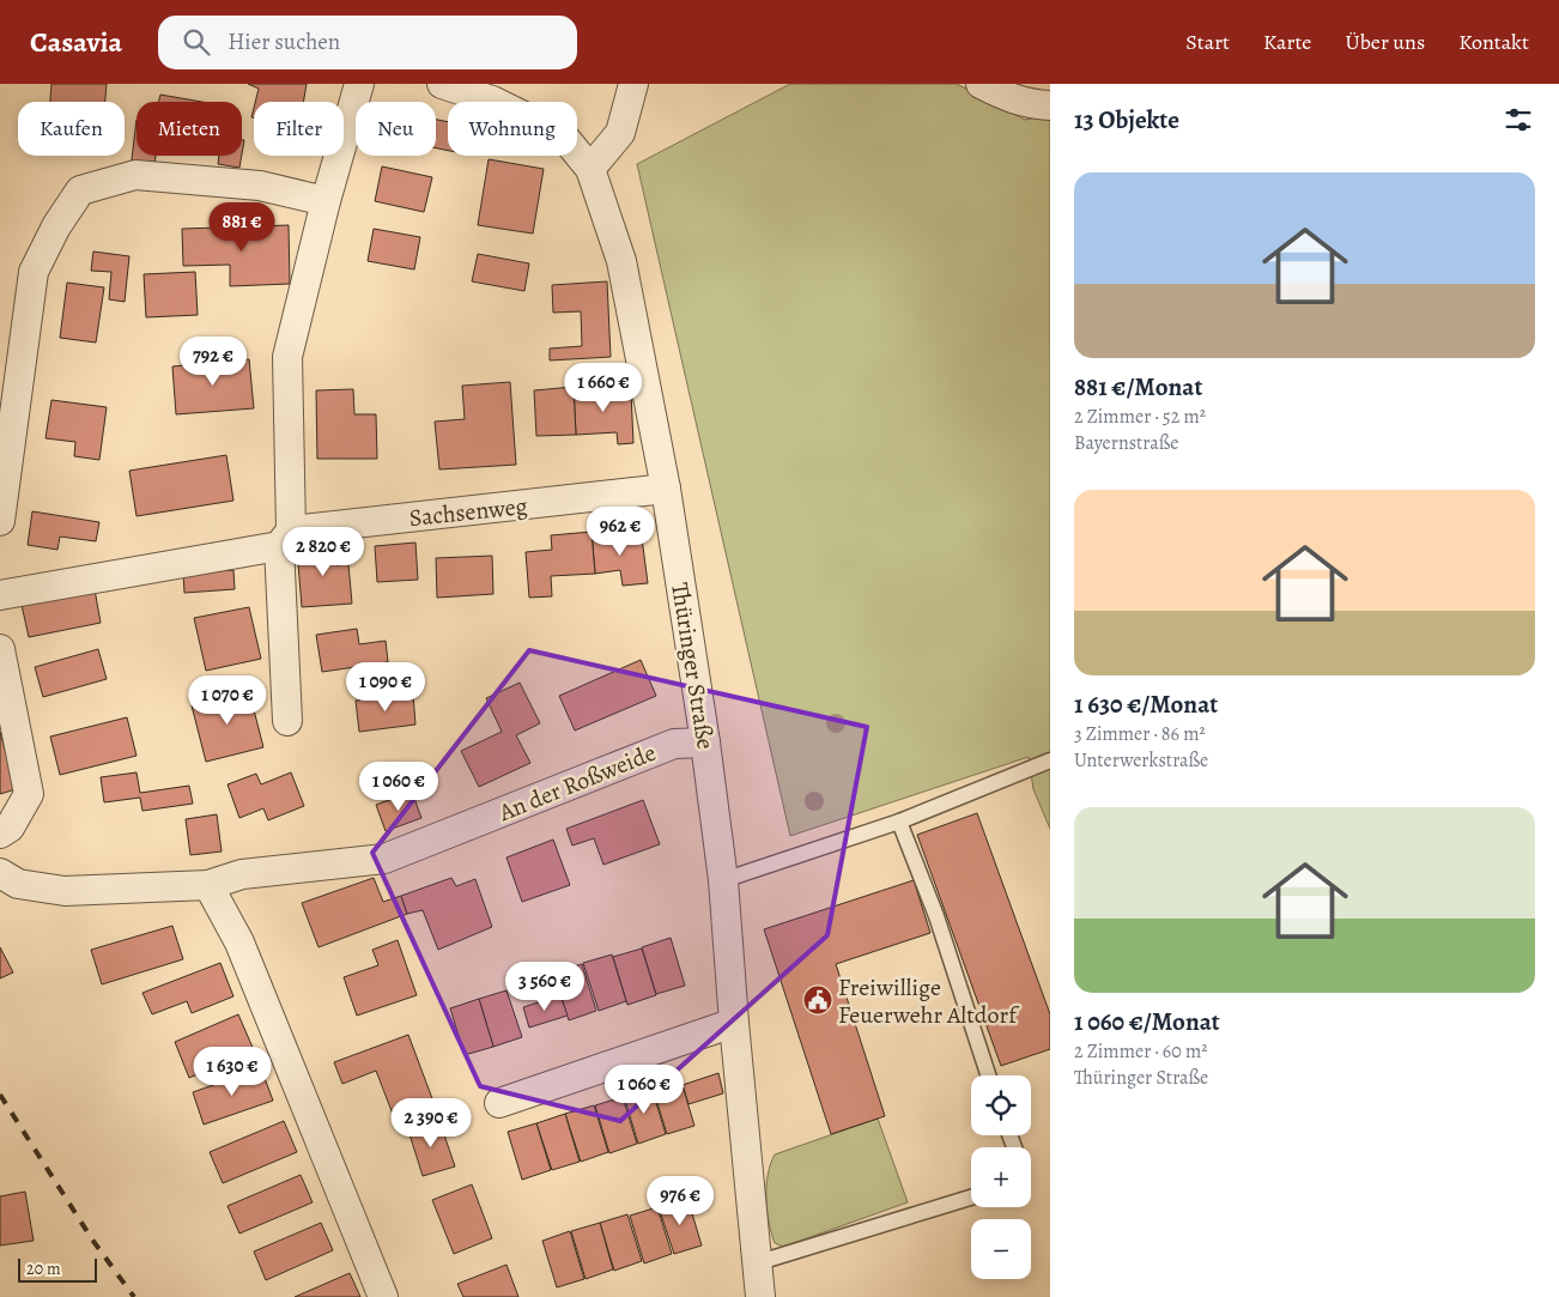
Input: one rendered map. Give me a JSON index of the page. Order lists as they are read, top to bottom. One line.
{"streets":{"street":["Sachsenweg","Thüringer Straße","An der Roßweide"]},"crossings":[["Sachsenweg","Thüringer Straße"],["Thüringer Straße","An der Roßweide"]],"places":{"public building":["Freiwillige Feuerwehr Altdorf"]},"scale_bar":"20 m","page":{"header":"Casavia","search":"Hier suchen","nav":["Start","Karte","Über uns","Kontakt"],"heading":"13 Objekte","chip":["Kaufen","Mieten","Filter","Neu","Wohnung"],"list":[{"name":"881 €/Monat","note":"2 Zimmer · 52 m² · Bayernstraße"},{"name":"1 630 €/Monat","note":"3 Zimmer · 86 m² · Unterwerkstraße"},{"name":"1 060 €/Monat","note":"2 Zimmer · 60 m² · Thüringer Straße"}],"price":["881 €","792 €","1 660 €","962 €","2 820 €","1 090 €","1 070 €","1 060 €","3 560 €","1 630 €","1 060 €","2 390 €","976 €"],"map_buttons":["+","−"],"scale":"20 m"}}
